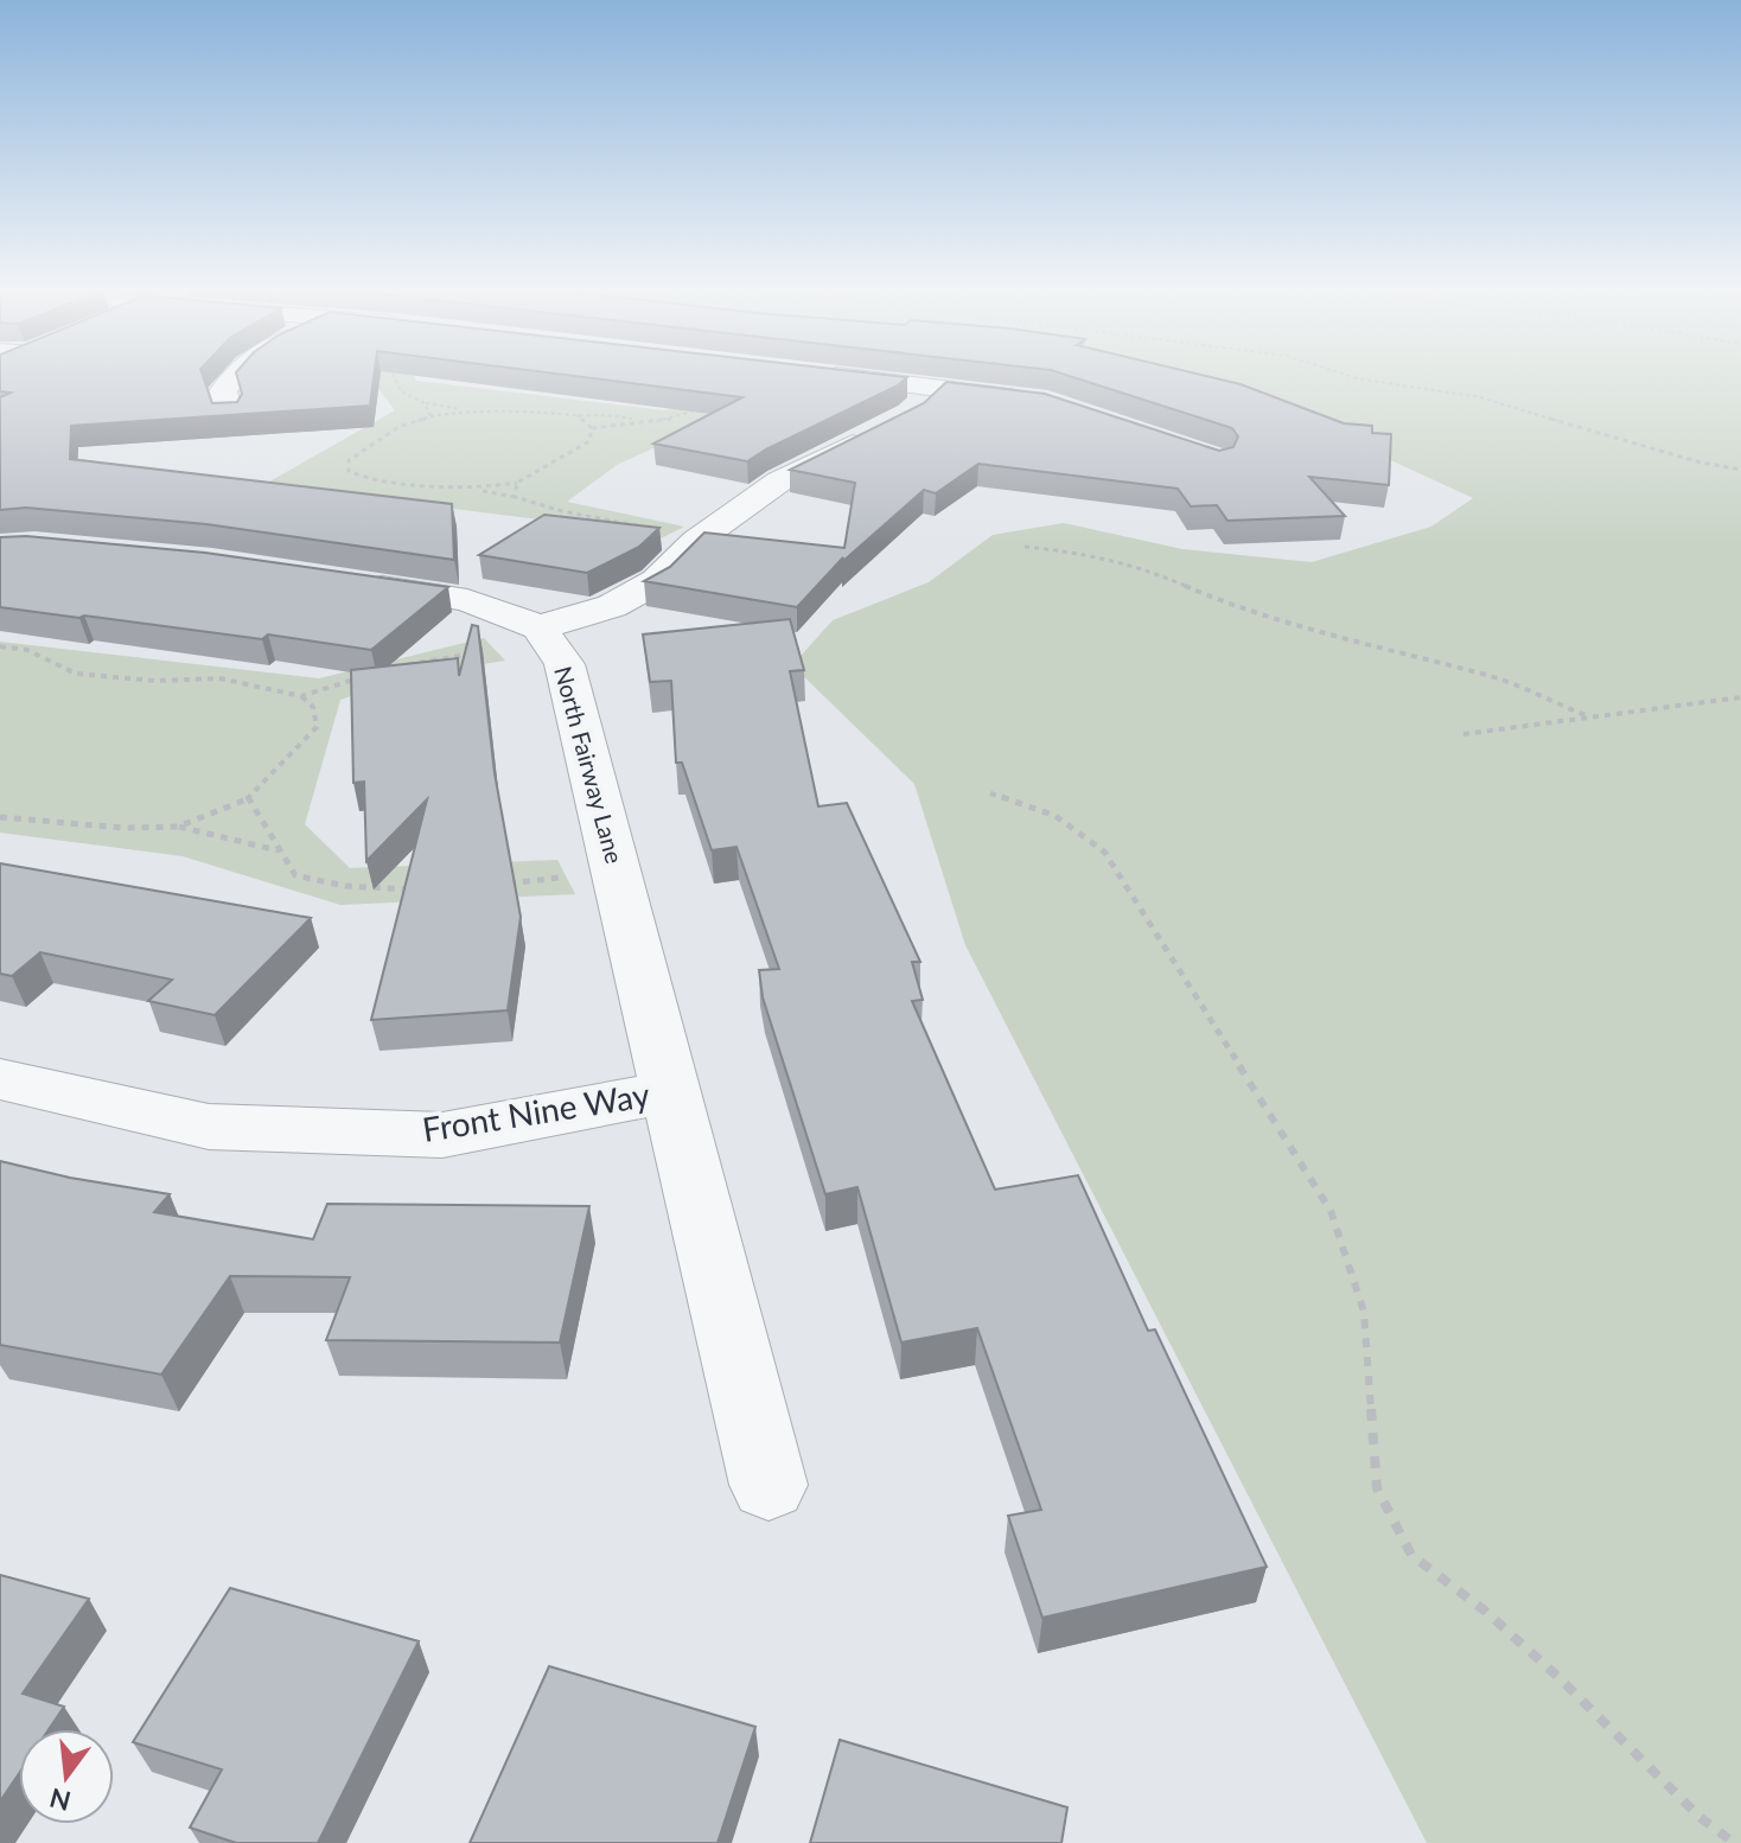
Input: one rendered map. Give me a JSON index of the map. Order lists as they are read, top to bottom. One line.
{"streets":{"street":["North Fairway Lane","Front Nine Way"]},"crossings":[["North Fairway Lane","Front Nine Way"]],"north":"bottom"}
